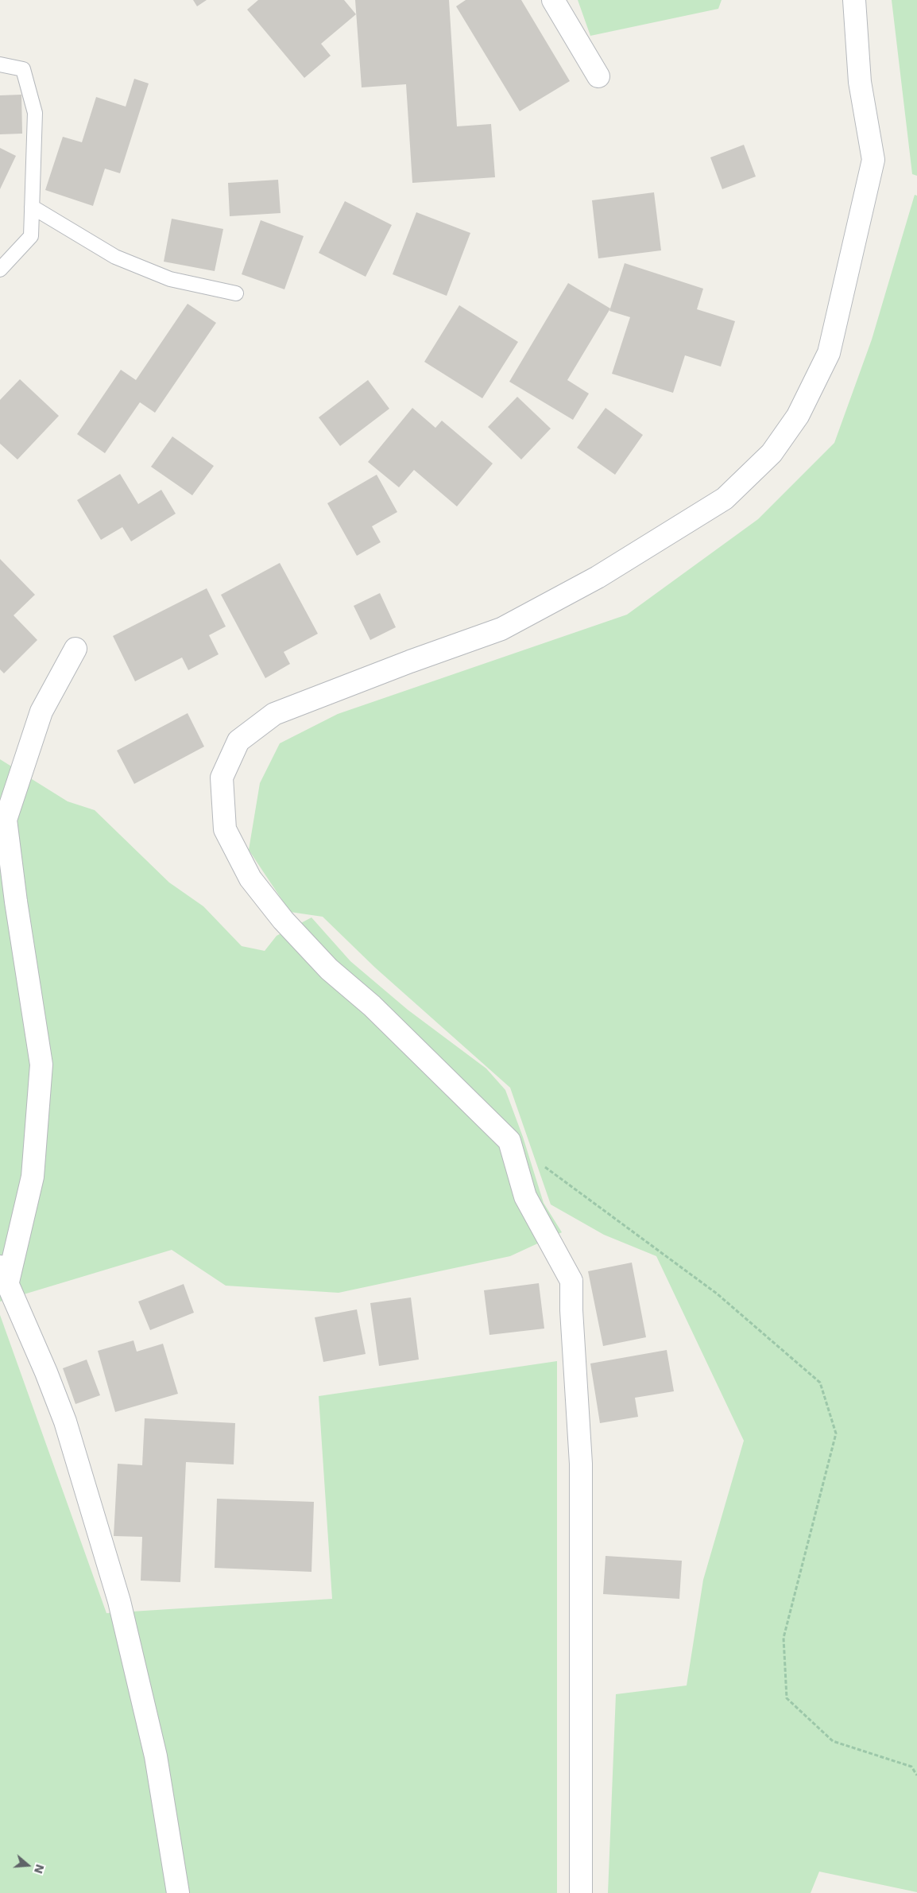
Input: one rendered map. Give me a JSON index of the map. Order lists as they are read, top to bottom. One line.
{"north":"right"}
